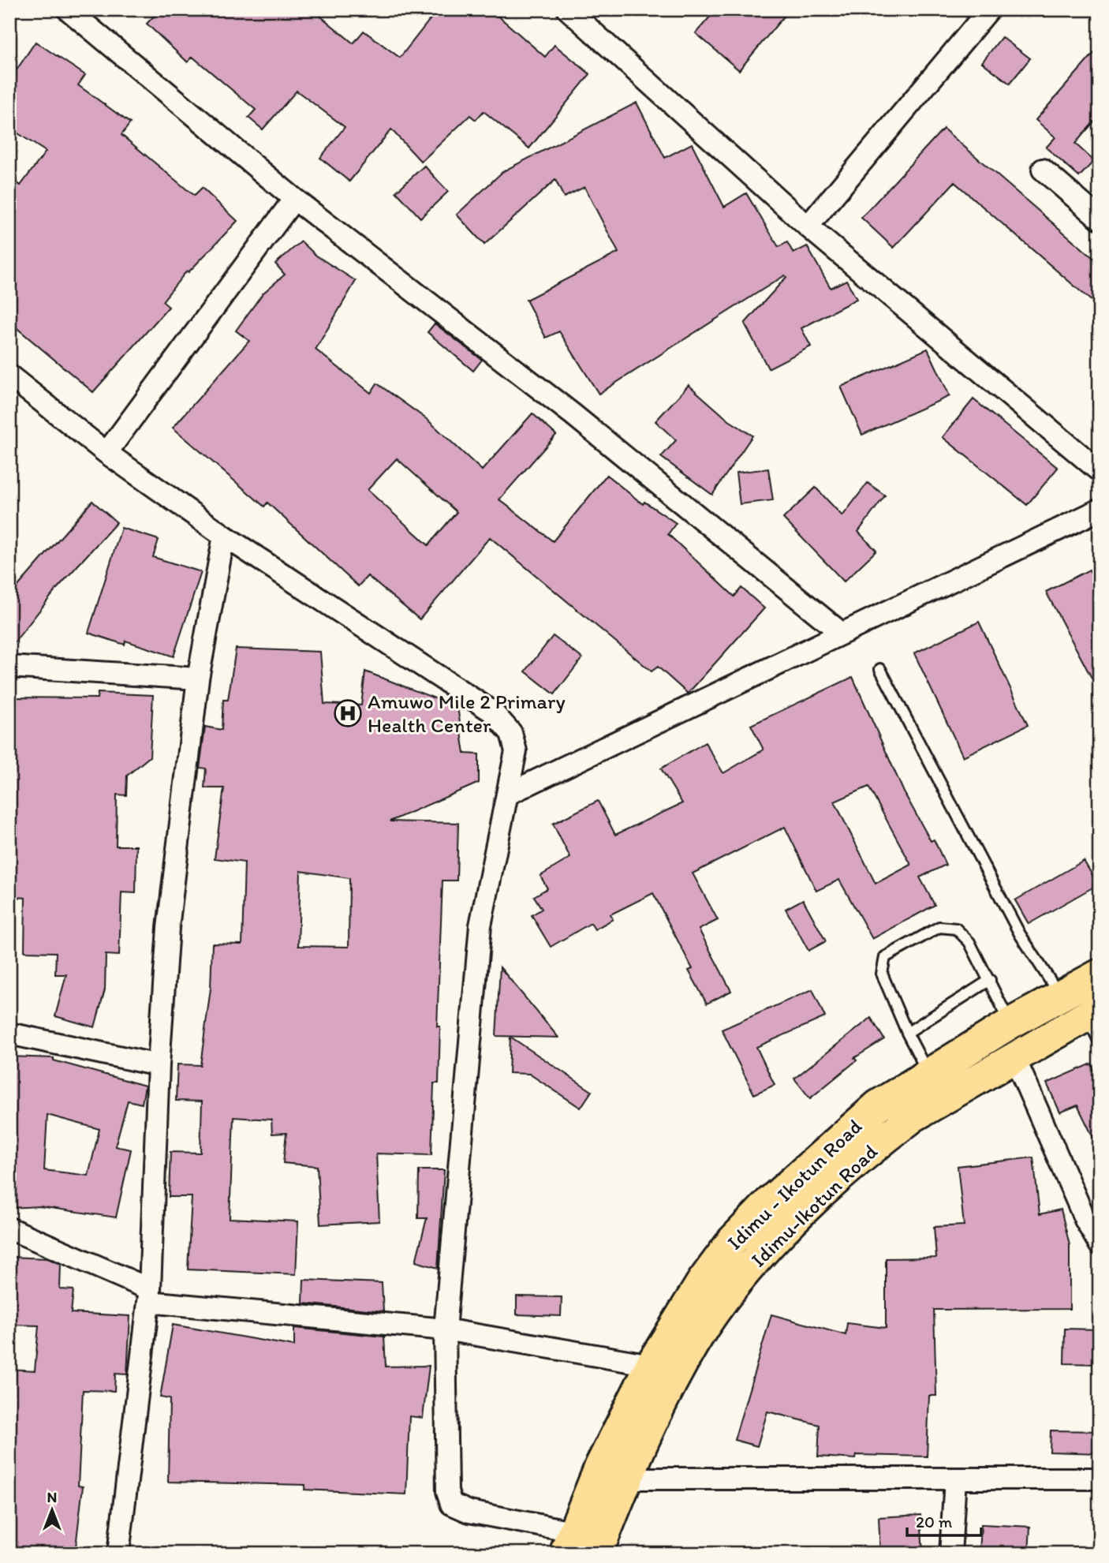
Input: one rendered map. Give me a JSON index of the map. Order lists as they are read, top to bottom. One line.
{"streets":{"main road":["Idimu - Ikotun Road","Idimu-Ikotun Road"]},"places":{"hospital":["Amuwo Mile 2 Primary Health Center"]},"scale_bar":"20 m","north":"top"}
